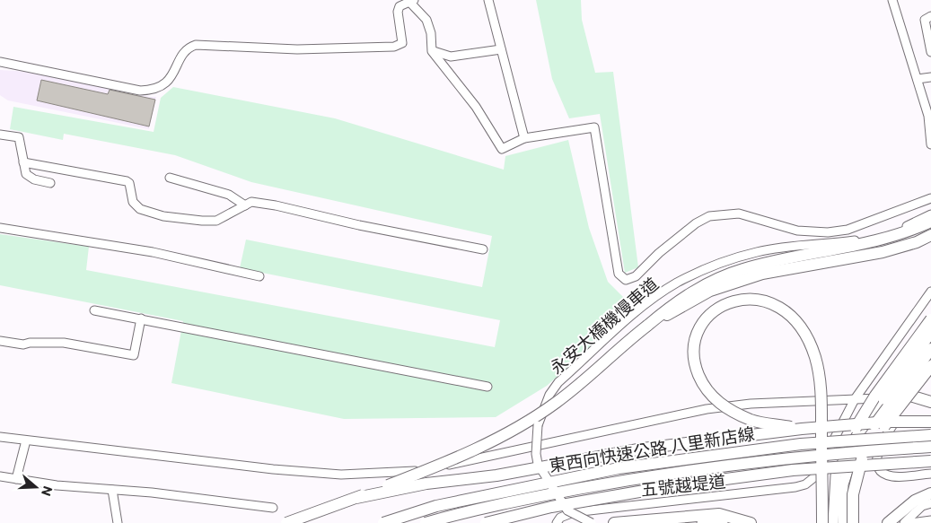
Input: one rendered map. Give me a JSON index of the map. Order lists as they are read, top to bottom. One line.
{"streets":{"highway":["東西向快速公路 八里新店線"],"street":["永安大橋機慢車道","五號越堤道"]},"north":"right"}
